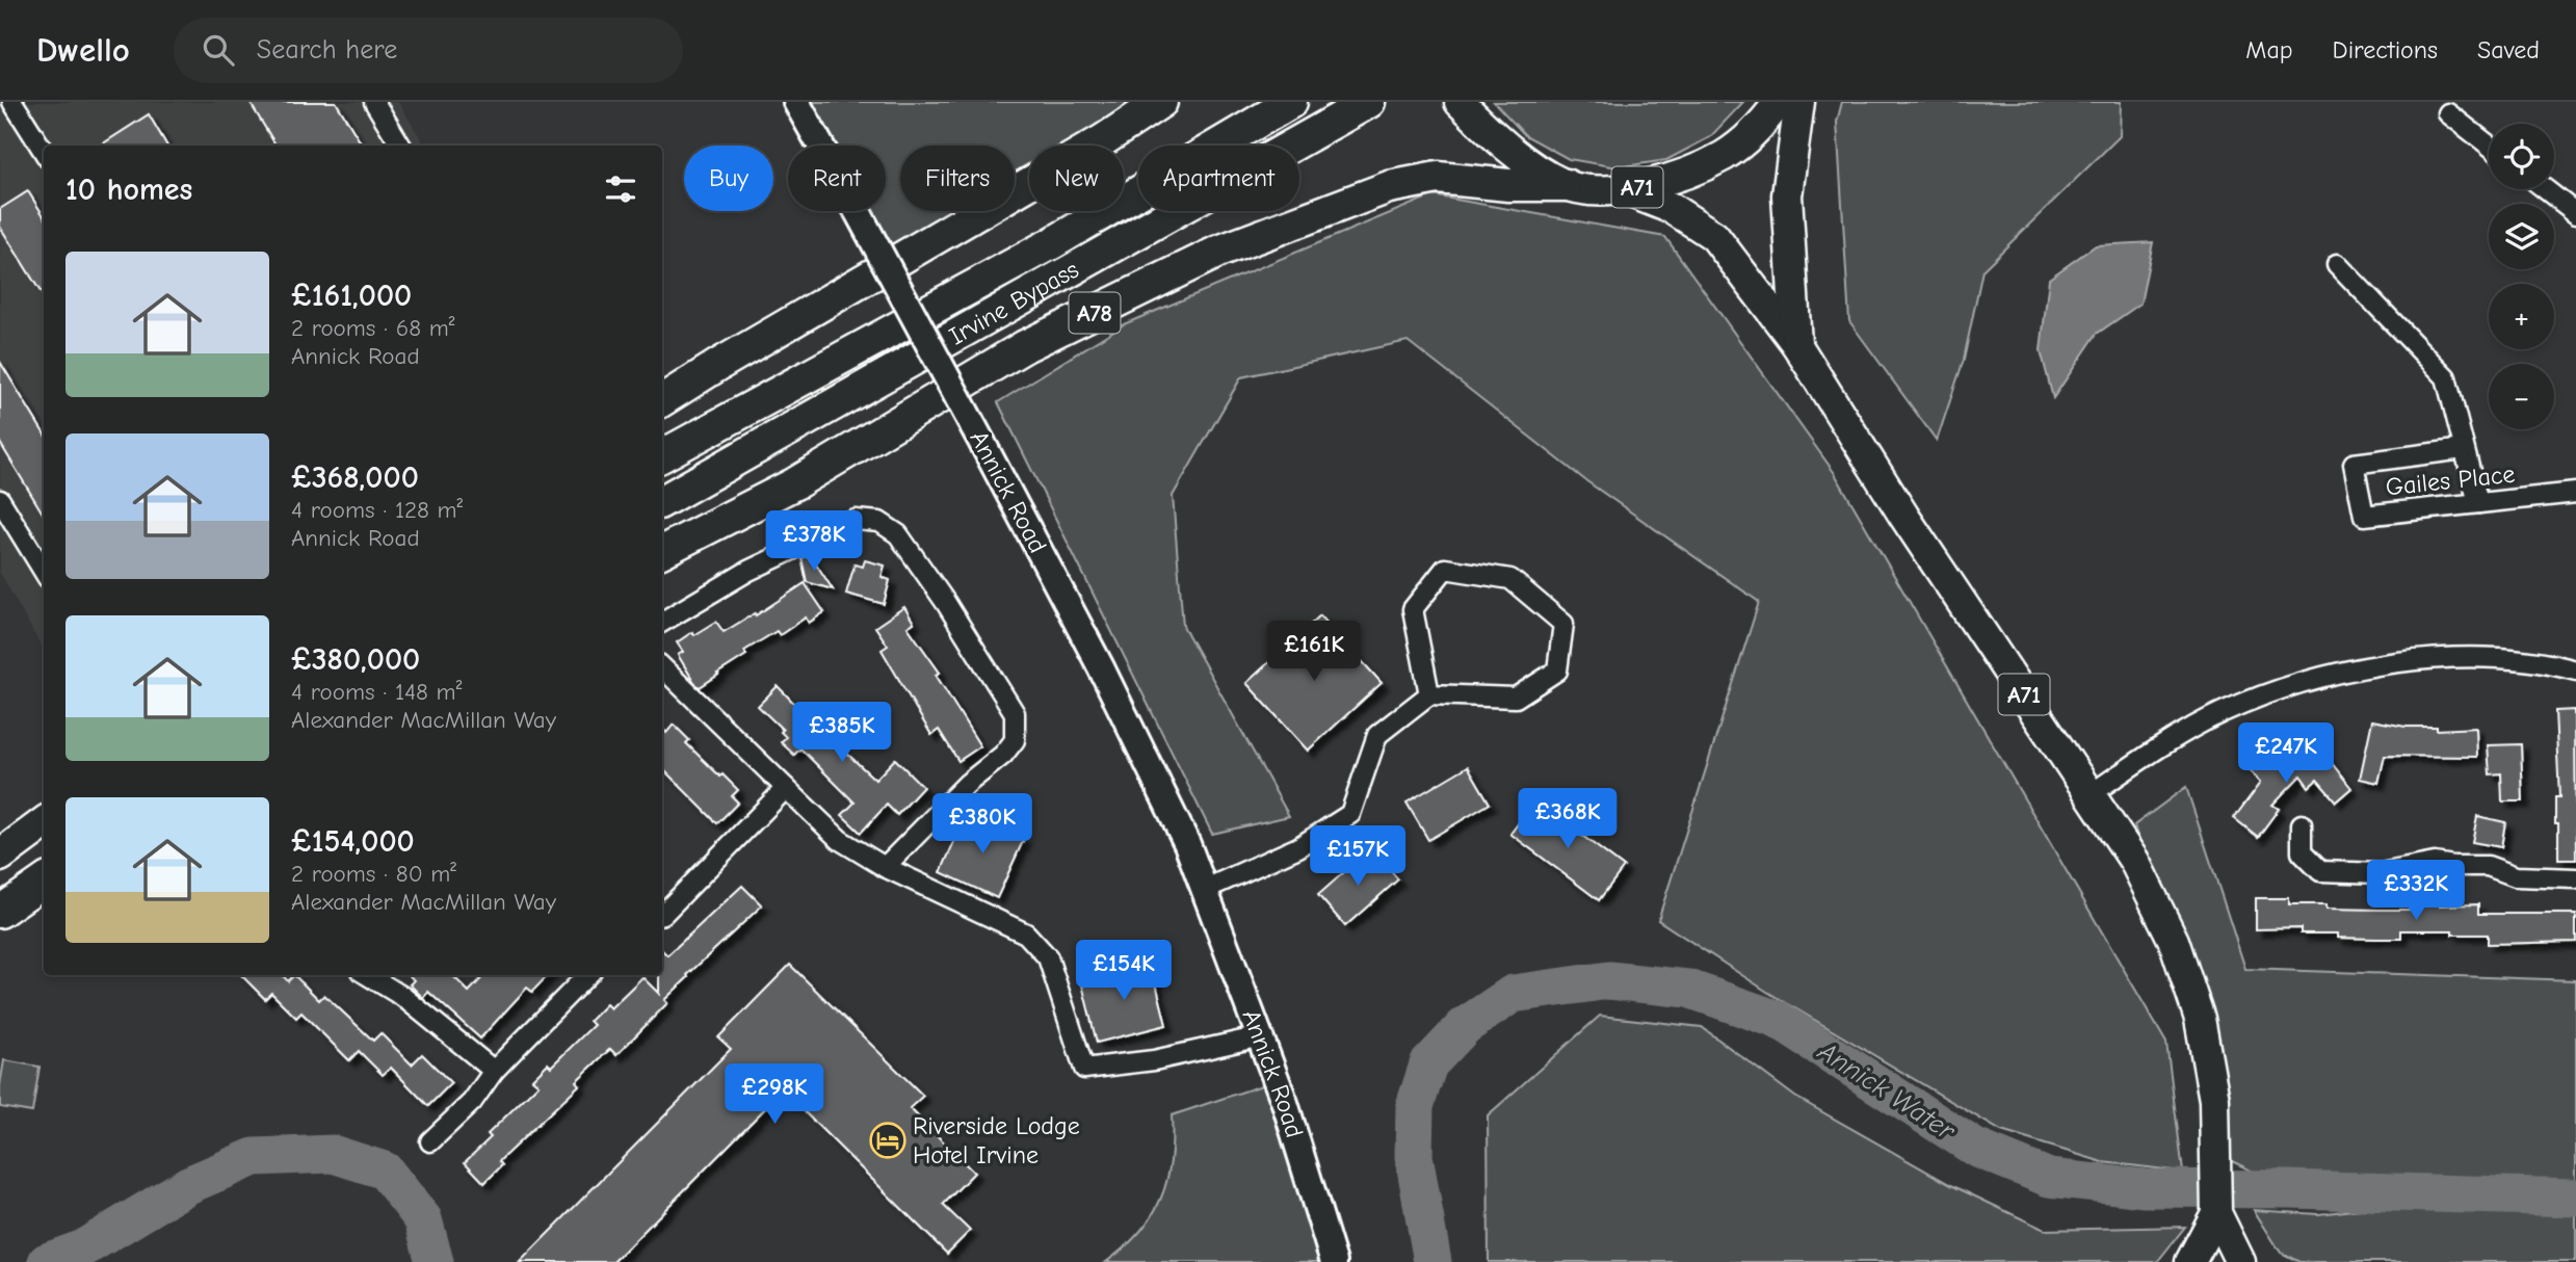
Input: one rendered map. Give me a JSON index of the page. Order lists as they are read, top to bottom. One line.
{"streets":{"highway":["Irvine Bypass","A78"],"main road":["A71","Annick Road"],"street":["Gailes Place"]},"crossings":[["A71","A78"]],"water":["Annick Water"],"places":{"hotel":["Riverside Lodge Hotel Irvine"]},"page":{"header":"Dwello","search":"Search here","nav":["Map","Directions","Saved"],"map_buttons":["+","−"],"chip":["Buy","Rent","Filters","New","Apartment"],"heading":"10 homes","list":[{"name":"£161,000","note":"2 rooms · 68 m² · Annick Road"},{"name":"£368,000","note":"4 rooms · 128 m² · Annick Road"},{"name":"£380,000","note":"4 rooms · 148 m² · Alexander MacMillan Way"},{"name":"£154,000","note":"2 rooms · 80 m² · Alexander MacMillan Way"}],"price":["£378K","£161K","£385K","£247K","£368K","£380K","£157K","£332K","£154K","£298K"]}}
